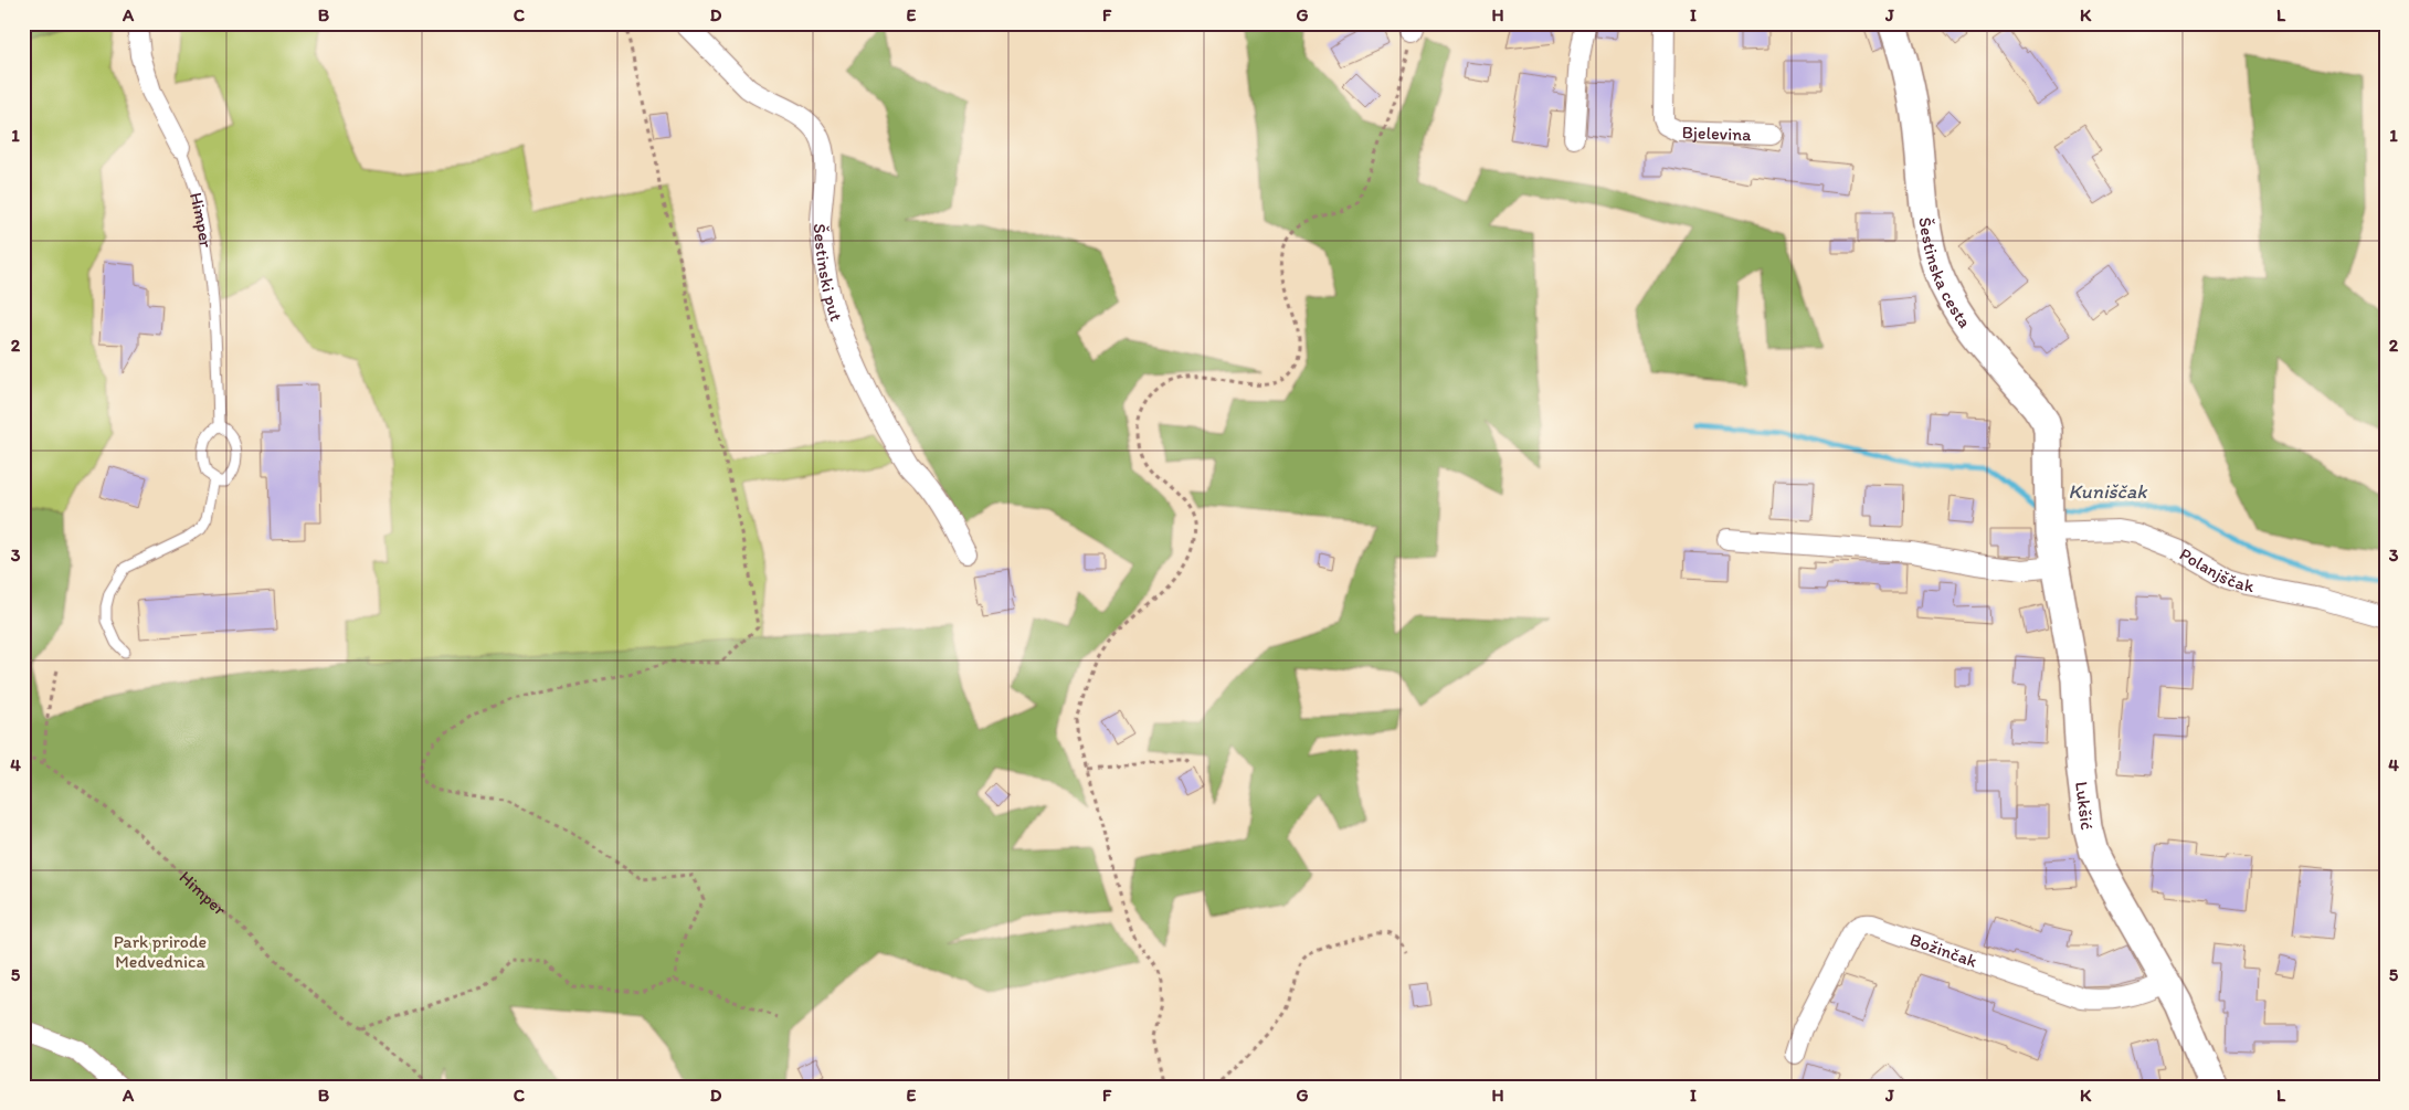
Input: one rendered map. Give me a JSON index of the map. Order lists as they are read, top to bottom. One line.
{"streets":{"main road":["Šestinska cesta","Lukšić"],"street":["Bjelevina","Himper","Šestinski put","Polanjščak","Božinčak"]},"crossings":[["Šestinska cesta","Polanjščak"],["Šestinska cesta","Lukšić"],["Polanjščak","Lukšić"],["Lukšić","Božinčak"]],"water":["Kuniščak"],"parks":["Park prirode Medvednica"],"grid":{"columns":["A","B","C","D","E","F","G","H","I","J","K","L"],"rows":["1","2","3","4","5"]}}
